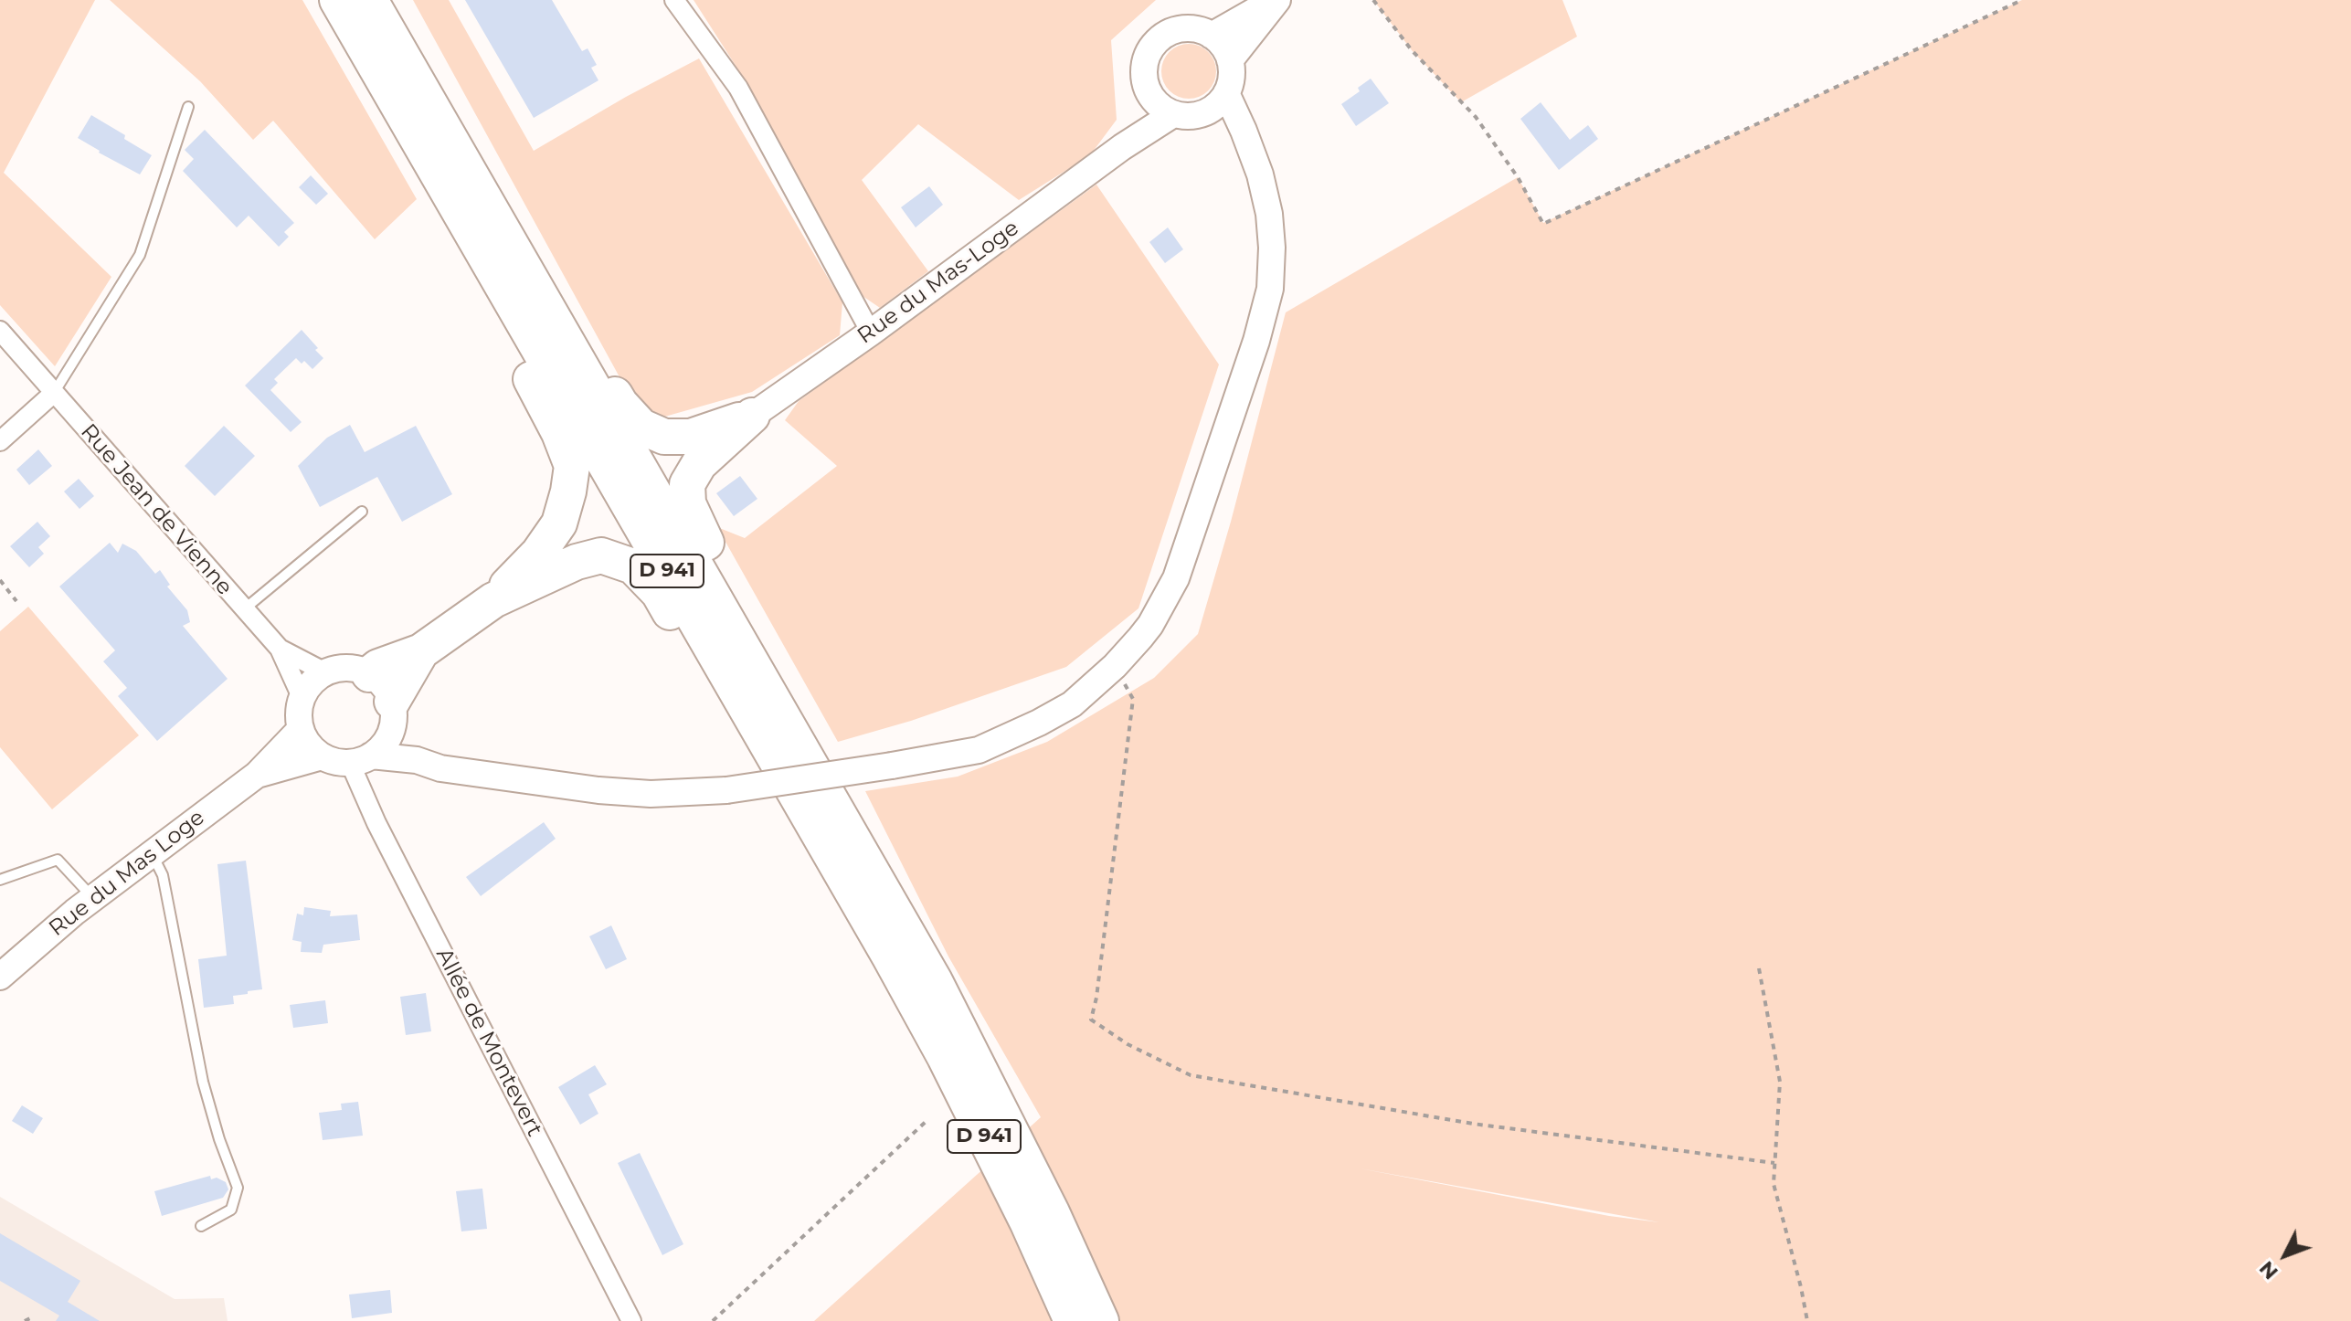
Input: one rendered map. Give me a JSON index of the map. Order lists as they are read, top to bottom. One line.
{"streets":{"highway":["D 941"],"main road":["Rue du Mas-Loge","Rue du Mas Loge"],"street":["Rue Jean de Vienne","Allée de Montevert"]},"crossings":[["Rue Jean de Vienne","Rue du Mas Loge"],["Rue Jean de Vienne","Allée de Montevert"],["Rue du Mas Loge","Allée de Montevert"]],"north":"bottom left"}
